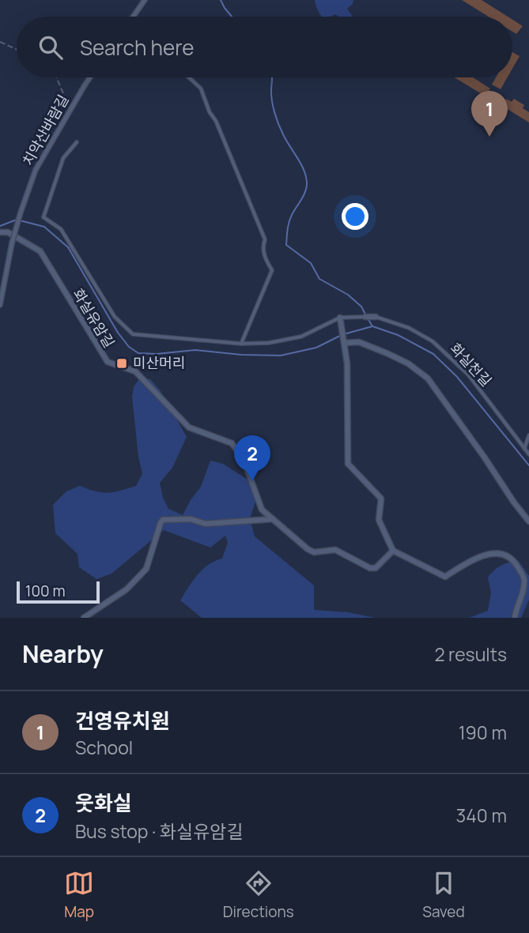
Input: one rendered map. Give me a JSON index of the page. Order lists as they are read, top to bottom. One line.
{"streets":{"street":["치악산바람길","화실유암길"],"lane":["화실천길"]},"places":{"transit":["미산머리"]},"scale_bar":"100 m","page":{"search":"Search here","pins":["1","2"],"scale":"100 m","heading":["Nearby","2 results"],"list":[{"mark":"1","name":"건영유치원","note":"School","value":"190 m"},{"mark":"2","name":"웃화실","note":"Bus stop · 화실유암길","value":"340 m"}],"nav":["Map","Directions","Saved"]}}
